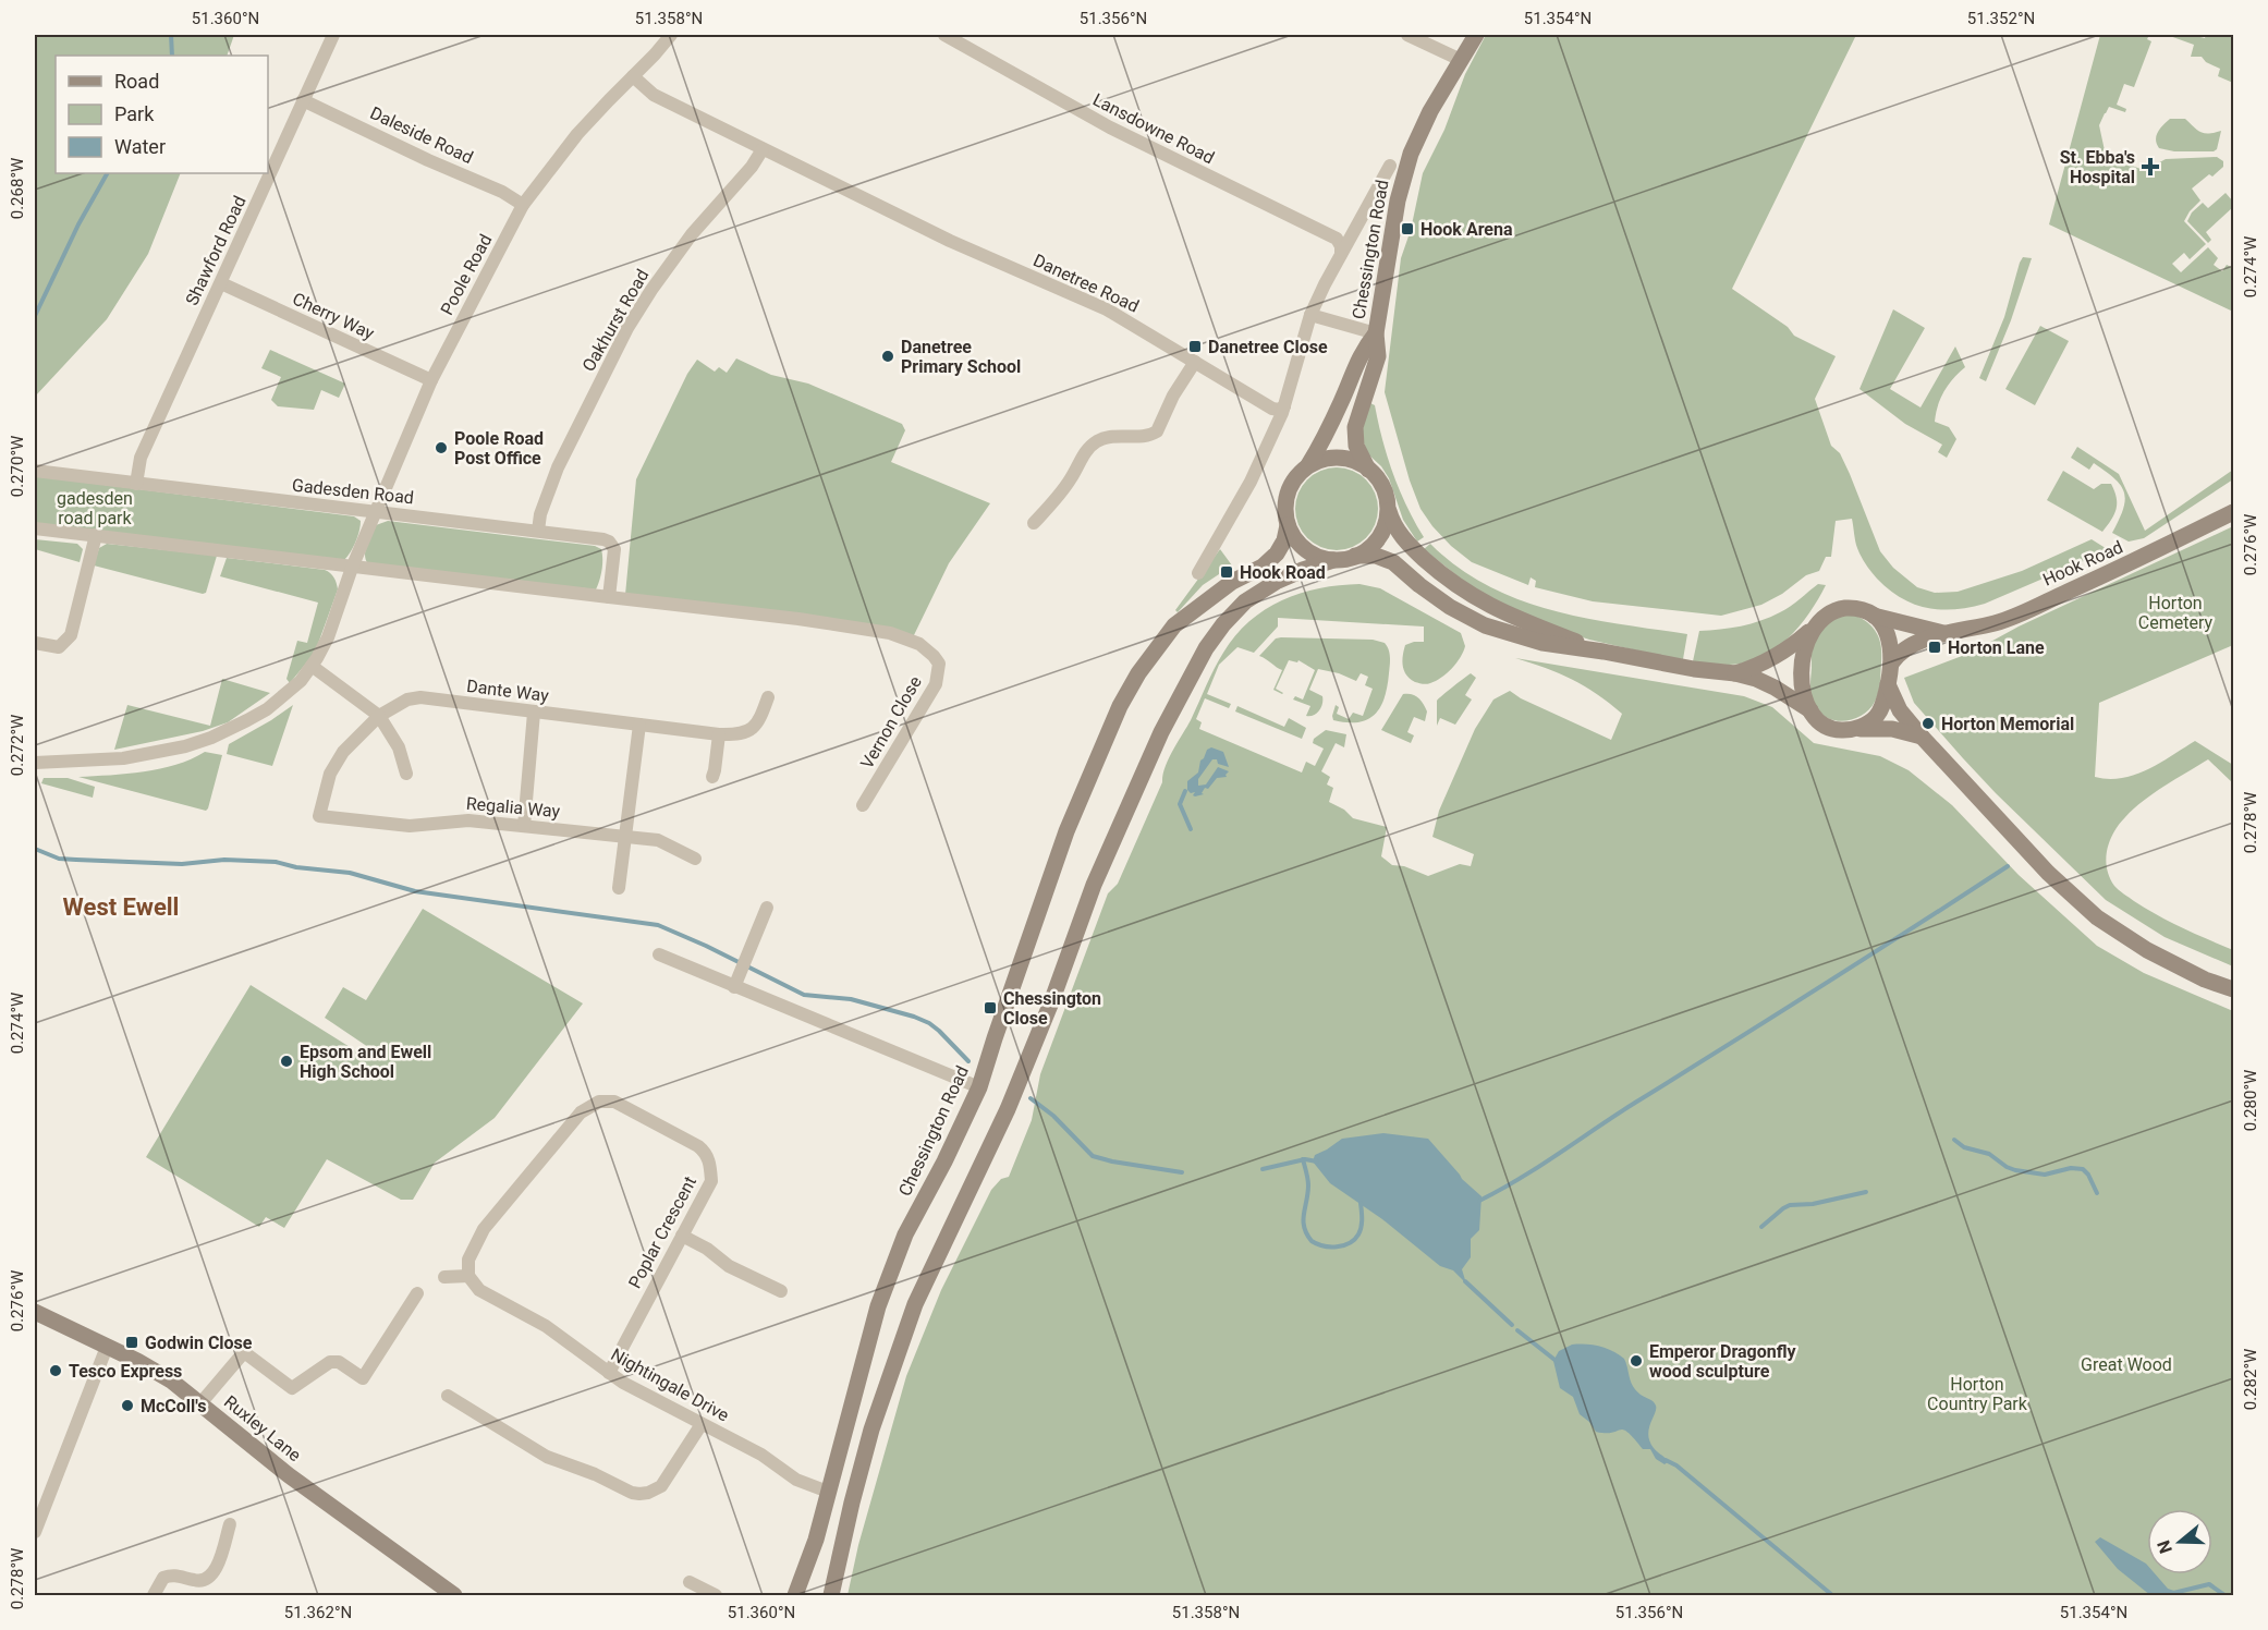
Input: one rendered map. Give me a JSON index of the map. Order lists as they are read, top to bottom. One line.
{"streets":{"main road":["Chessington Road","Hook Road","Ruxley Lane"],"street":["Lansdowne Road","Daleside Road","Shawford Road","Poole Road","Danetree Road","Cherry Way","Oakhurst Road","Gadesden Road","Dante Way","Vernon Close","Regalia Way","Poplar Crescent","Nightingale Drive"]},"crossings":[["Daleside Road","Shawford Road"],["Daleside Road","Poole Road"],["Chessington Road","Nightingale Drive"],["Shawford Road","Cherry Way"],["Shawford Road","Gadesden Road"],["Poole Road","Danetree Road"],["Poole Road","Cherry Way"],["Poole Road","Gadesden Road"],["Danetree Road","Oakhurst Road"],["Oakhurst Road","Gadesden Road"],["Gadesden Road","Vernon Close"],["Dante Way","Regalia Way"],["Poplar Crescent","Nightingale Drive"]],"districts":["West Ewell"],"parks":["gadesden road park","Horton Cemetery","Great Wood","Horton Country Park"],"places":{"health":["St. Ebba's Hospital"],"transit":["Hook Arena","Danetree Close","Hook Road","Horton Lane","Chessington Close","Godwin Close"],"other":["Danetree Primary School","Poole Road Post Office","Horton Memorial","Epsom and Ewell High School","Emperor Dragonfly wood sculpture","Tesco Express","McColl's"]},"legend":["Road","Park","Water"],"north":"left","coordinates":["51.360°N","51.358°N","51.356°N","51.354°N","51.352°N","0.268°W","0.274°W","0.270°W","0.276°W","0.272°W","0.278°W","0.280°W","0.282°W","51.362°N"]}
